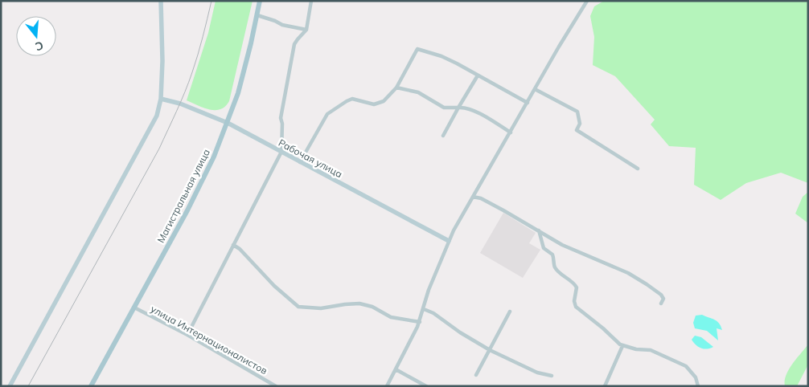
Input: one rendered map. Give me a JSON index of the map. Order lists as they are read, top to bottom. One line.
{"streets":{"main road":["Рабочая улица","Магистральная улица"],"street":["улица Интернационалистов"]},"crossings":[["Рабочая улица","Магистральная улица"],["Магистральная улица","улица Интернационалистов"]],"north":"bottom"}
